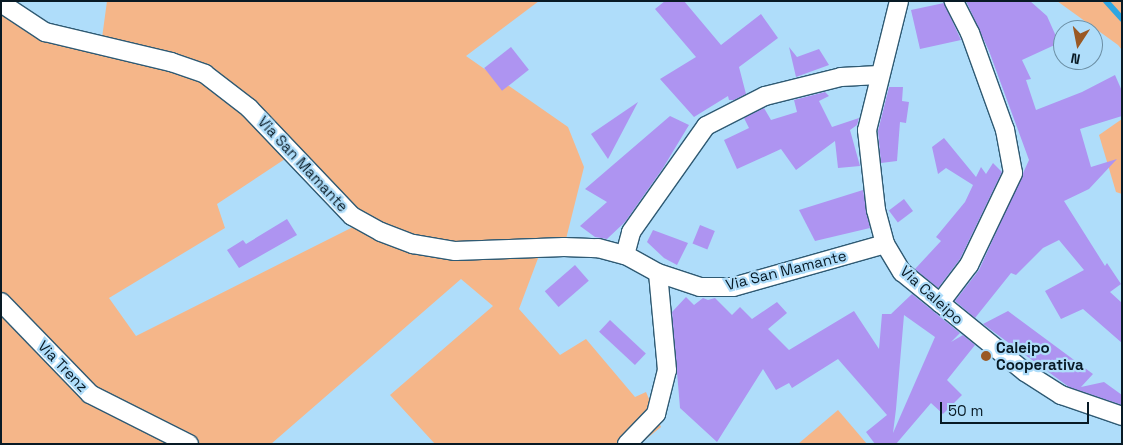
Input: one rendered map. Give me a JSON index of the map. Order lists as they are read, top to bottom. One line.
{"streets":{"street":["Via San Mamante","Via Caleipo","Via Trenz"]},"crossings":[["Via San Mamante","Via Caleipo"]],"places":["Caleipo Cooperativa"],"scale_bar":"50 m","north":"bottom"}
